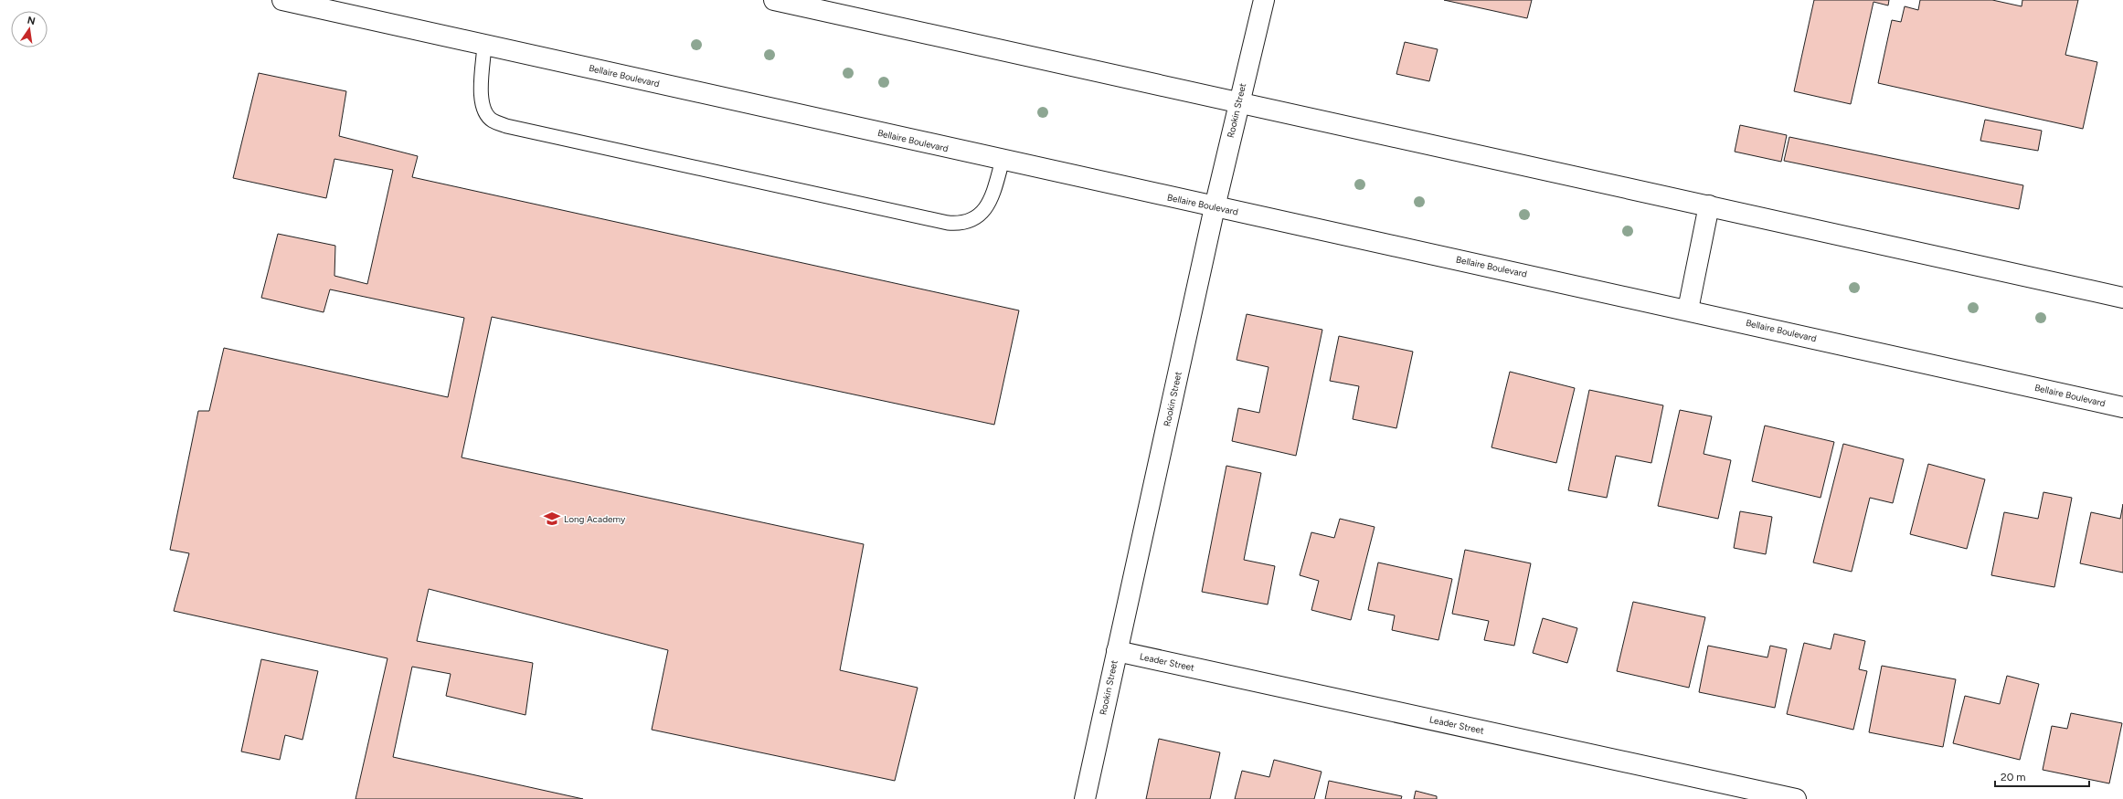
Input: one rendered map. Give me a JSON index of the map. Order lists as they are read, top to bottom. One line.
{"streets":{"main road":["Bellaire Boulevard","Rookin Street","Leader Street"]},"crossings":[["Bellaire Boulevard","Rookin Street"],["Rookin Street","Leader Street"]],"places":{"school or university":["Long Academy"]},"scale_bar":"20 m","north":"top"}
